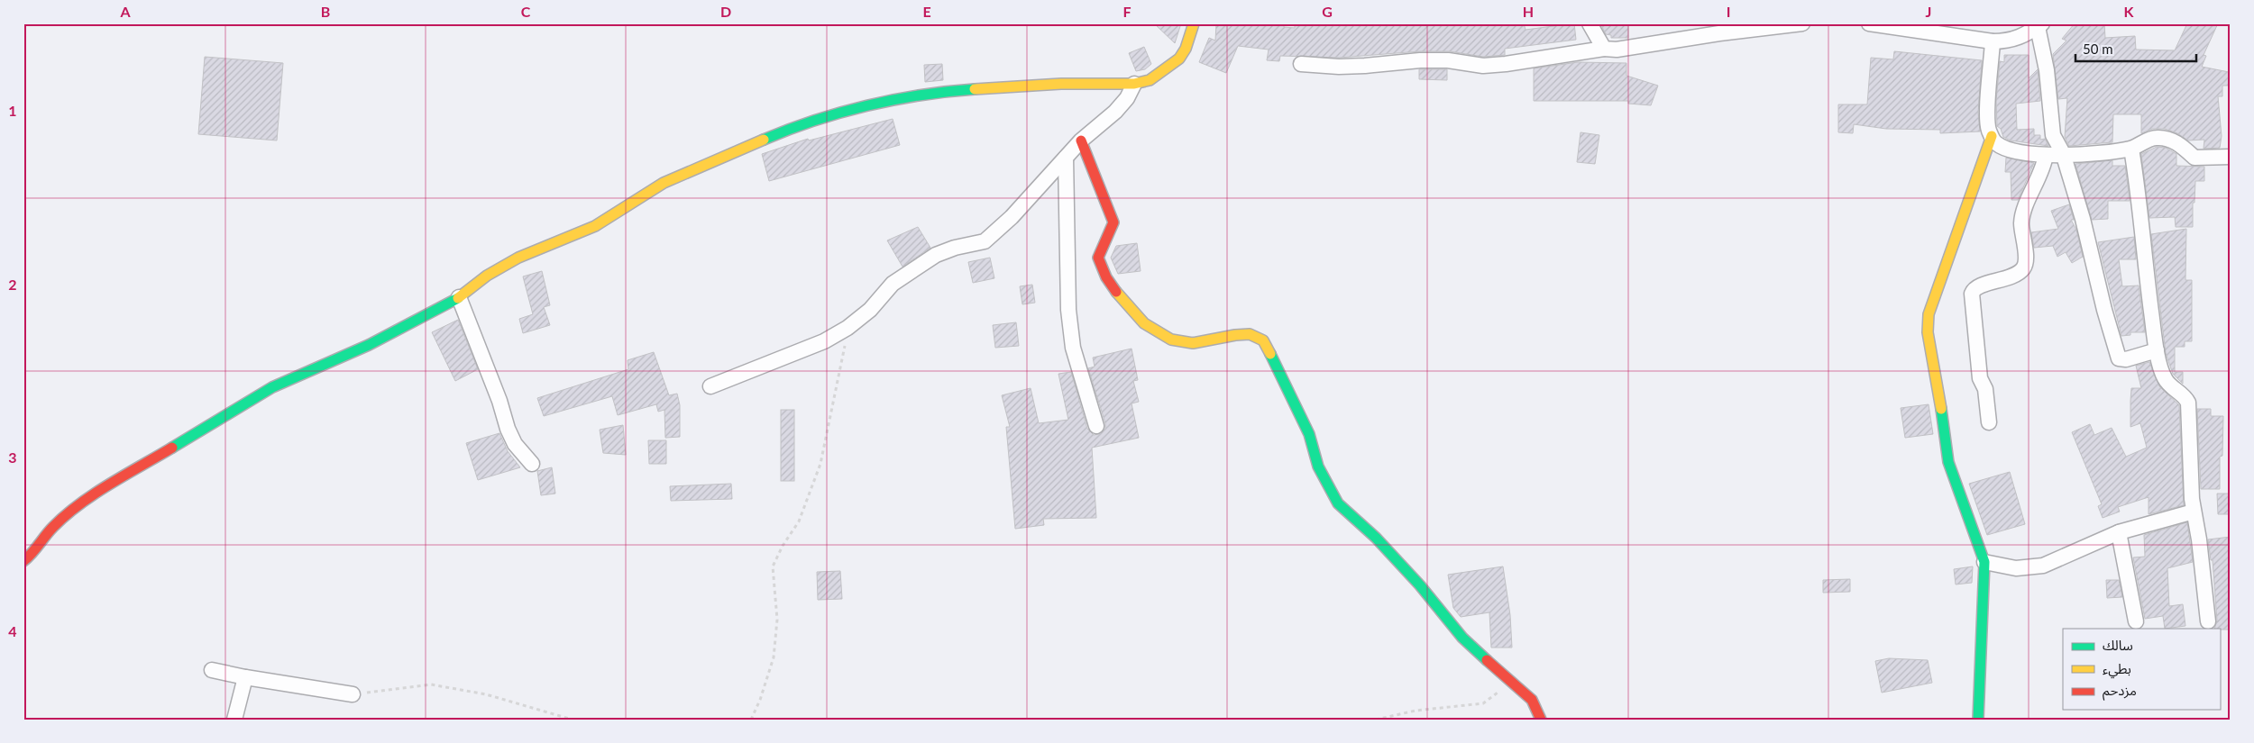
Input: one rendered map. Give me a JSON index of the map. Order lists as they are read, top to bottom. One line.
{"legend":["سالك","بطيء","مزدحم"],"scale_bar":"50 m","grid":{"columns":["A","B","C","D","E","F","G","H","I","J","K"],"rows":["1","2","3","4"]}}
